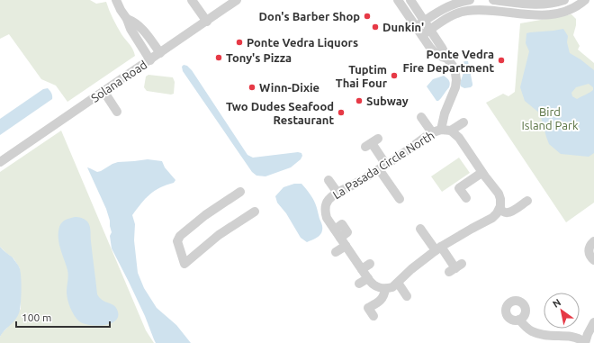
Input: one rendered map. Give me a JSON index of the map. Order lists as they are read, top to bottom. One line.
{"streets":{"street":["Solana Road","La Pasada Circle North"]},"parks":["Bird Island Park"],"places":["Don's Barber Shop","Dunkin'","Ponte Vedra Liquors","Tony's Pizza","Ponte Vedra Fire Department","Tuptim Thai Four","Winn-Dixie","Subway","Two Dudes Seafood Restaurant"],"scale_bar":"100 m","north":"top left"}
